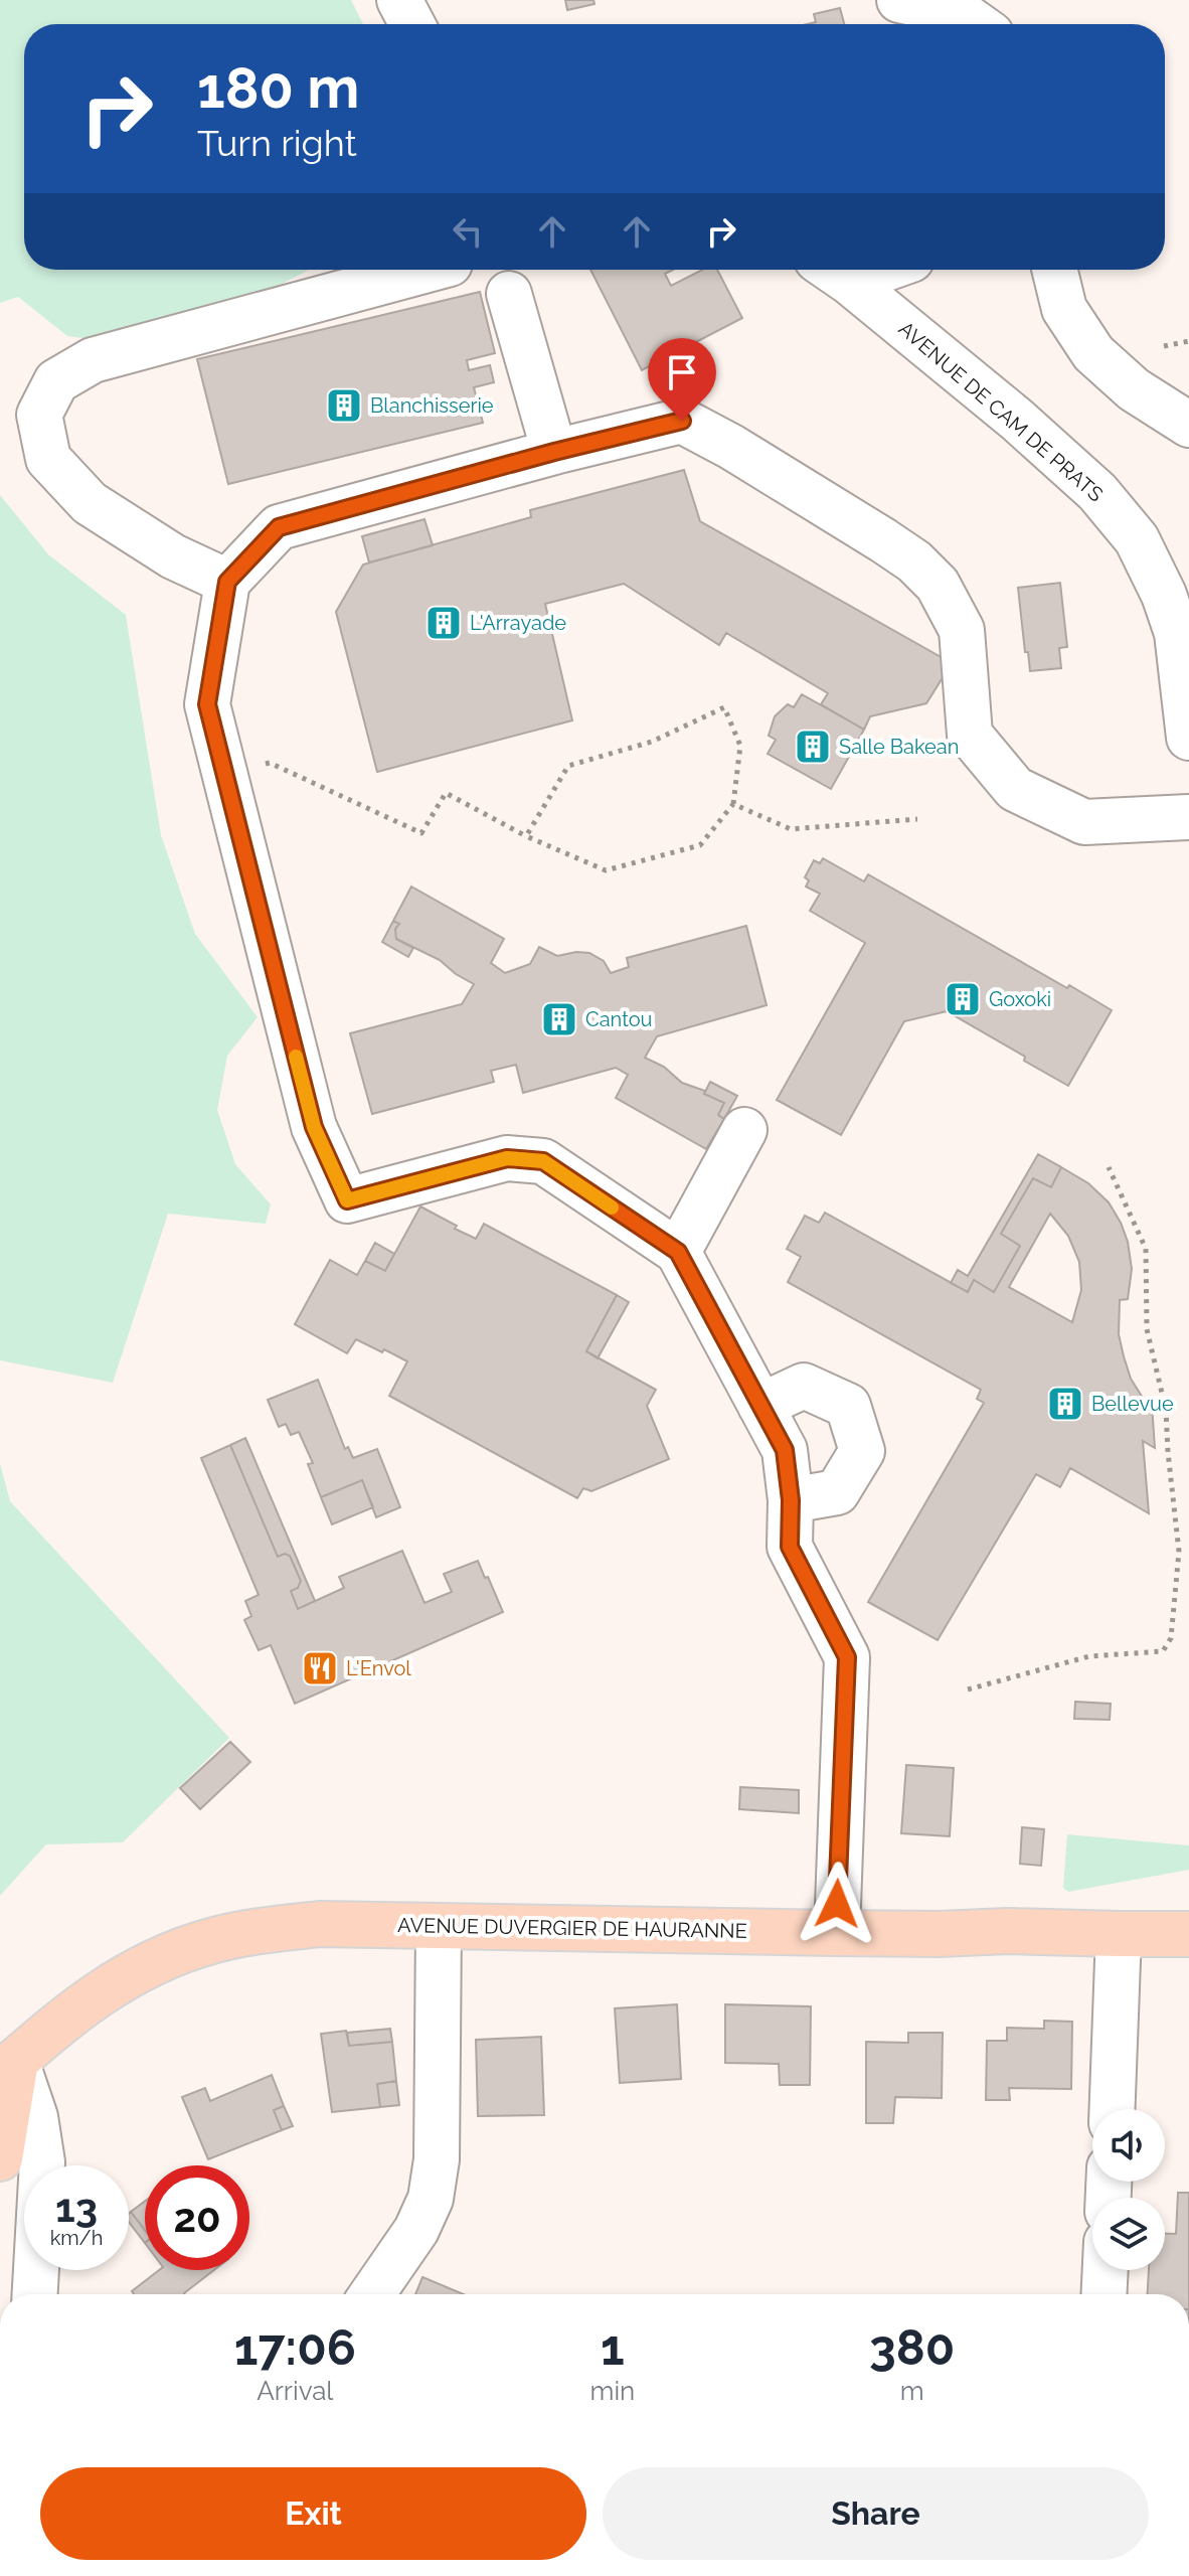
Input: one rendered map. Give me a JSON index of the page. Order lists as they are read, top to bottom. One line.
{"streets":{"main road":["AVENUE DUVERGIER DE HAURANNE"],"street":["AVENUE DE CAM DE PRATS"]},"places":{"building":["Blanchisserie","L'Arrayade","Salle Bakean","Goxoki","Cantou","Bellevue"],"restaurant":["L'Envol"]},"page":{"turn":["180 m","Turn right"],"speed":"13 km/h","limit":"20","eta":["17:06","Arrival","1","min","380","m"],"buttons":["Exit","Share"]}}
